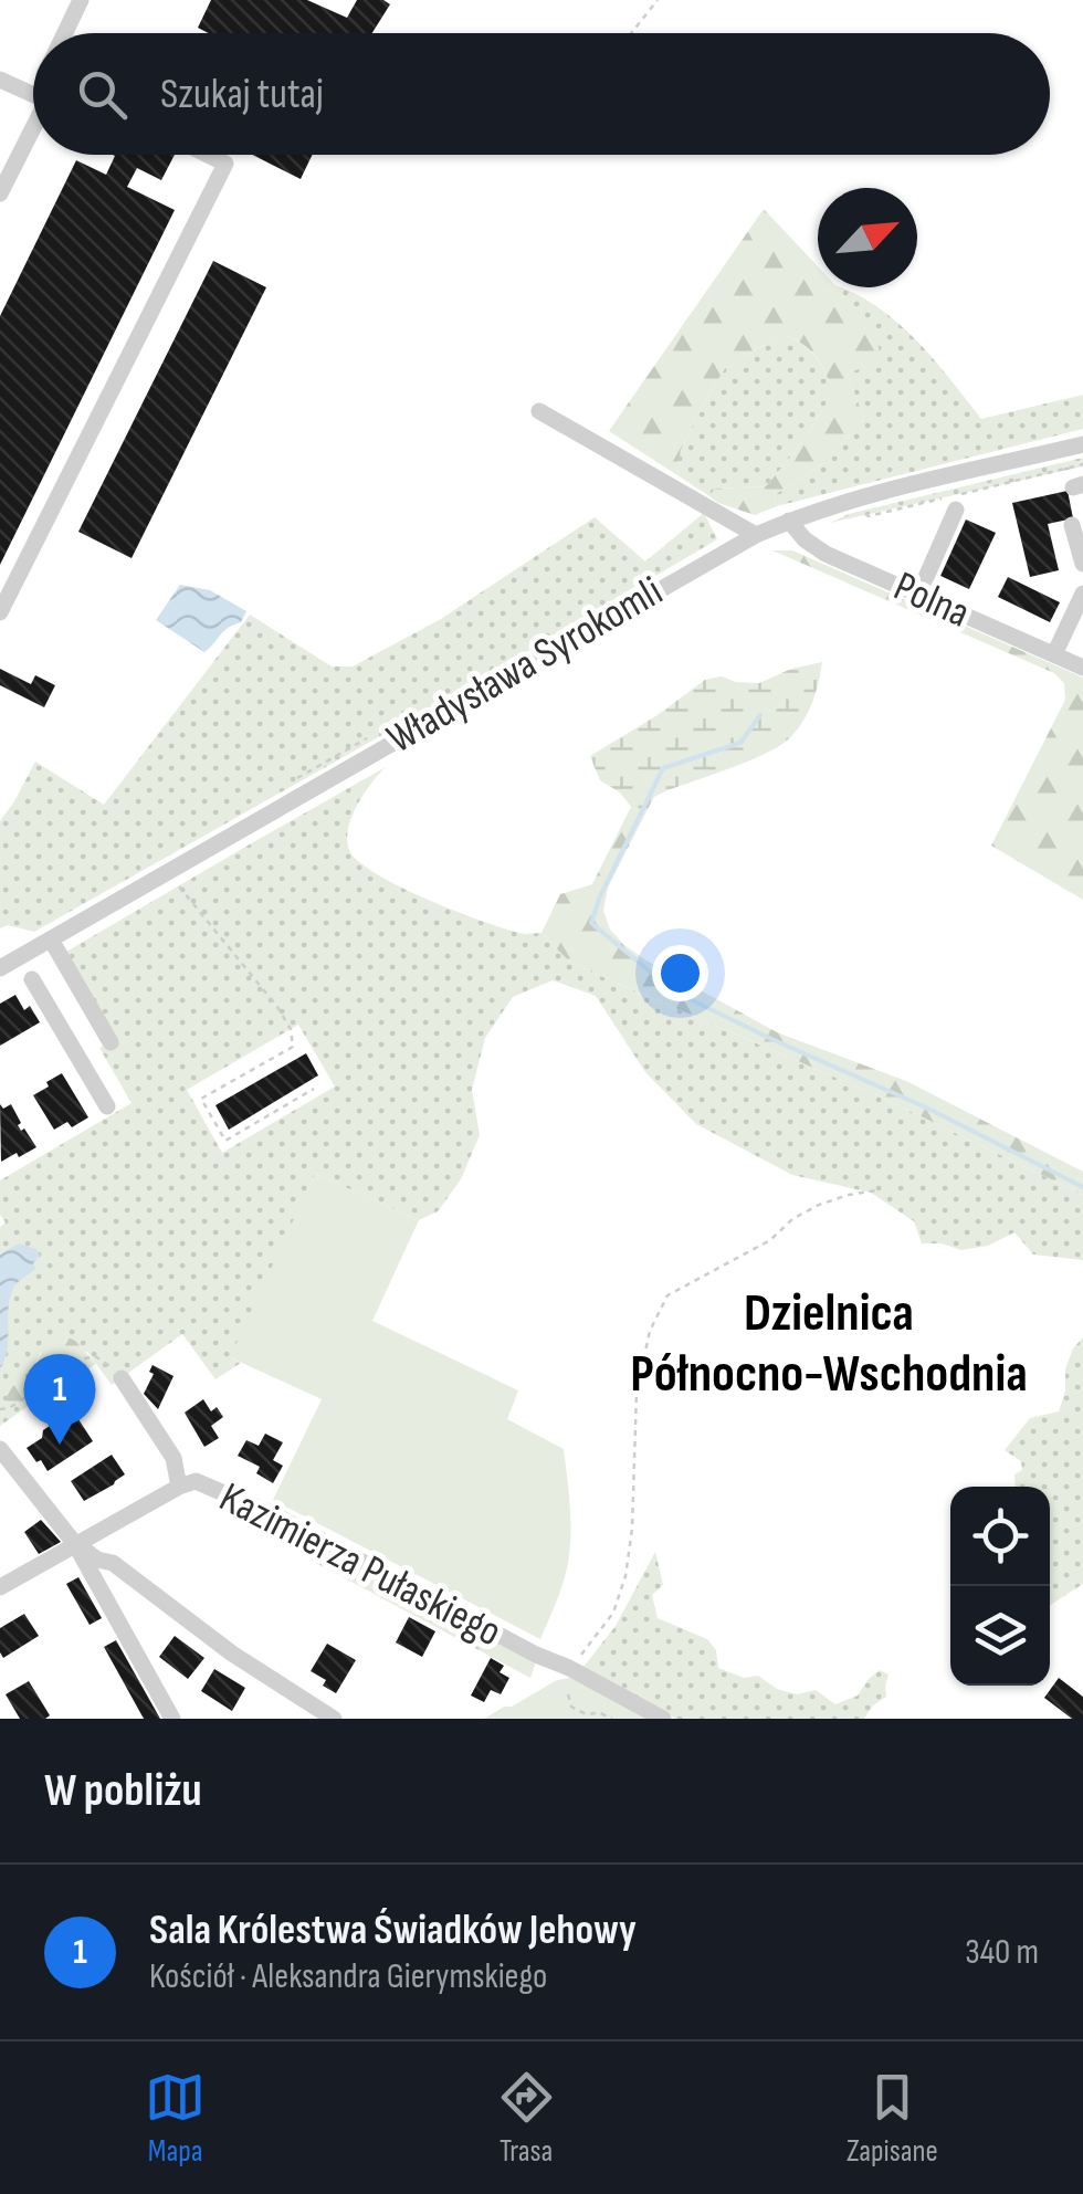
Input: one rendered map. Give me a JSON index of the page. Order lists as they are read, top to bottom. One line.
{"streets":{"street":["Polna","Władysława Syrokomli","Kazimierza Pułaskiego"]},"crossings":[["Polna","Władysława Syrokomli"]],"districts":["Dzielnica Północno-Wschodnia"],"north":"top right","page":{"search":"Szukaj tutaj","pins":"1","heading":"W pobliżu","list":[{"mark":"1","name":"Sala Królestwa Świadków Jehowy","note":"Kościół · Aleksandra Gierymskiego","value":"340 m"}],"nav":["Mapa","Trasa","Zapisane"]}}
